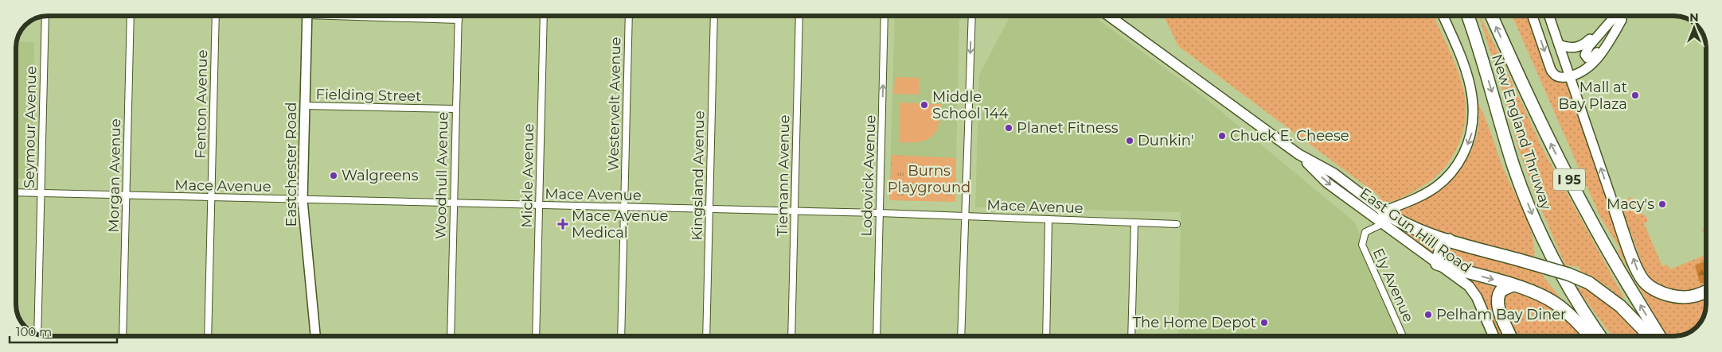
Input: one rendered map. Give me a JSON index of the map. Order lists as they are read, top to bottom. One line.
{"streets":{"highway":["New England Thruway","I 95"],"main road":["Eastchester Road","East Gun Hill Road"],"street":["Fielding Street","Fenton Avenue","Westervelt Avenue","Seymour Avenue","Morgan Avenue","Woodhull Avenue","Mickle Avenue","Kingsland Avenue","Tiemann Avenue","Lodovick Avenue","Mace Avenue","Ely Avenue"]},"crossings":[["Fielding Street","Eastchester Road"],["Fielding Street","Woodhull Avenue"],["Fenton Avenue","Mace Avenue"],["Westervelt Avenue","Mace Avenue"],["Seymour Avenue","Mace Avenue"],["Eastchester Road","Mace Avenue"],["Morgan Avenue","Mace Avenue"],["Woodhull Avenue","Mace Avenue"],["Mickle Avenue","Mace Avenue"],["Kingsland Avenue","Mace Avenue"],["Tiemann Avenue","Mace Avenue"],["Lodovick Avenue","Mace Avenue"],["East Gun Hill Road","Ely Avenue"]],"one_way":["Lodovick Avenue"],"parks":["Burns Playground"],"places":{"other":["Mall at Bay Plaza","Middle School 144","Planet Fitness","Chuck E. Cheese","Dunkin'","Walgreens","Macy's","Pelham Bay Diner","The Home Depot"],"health":["Mace Avenue Medical"]},"scale_bar":"100 m","north":"top"}
